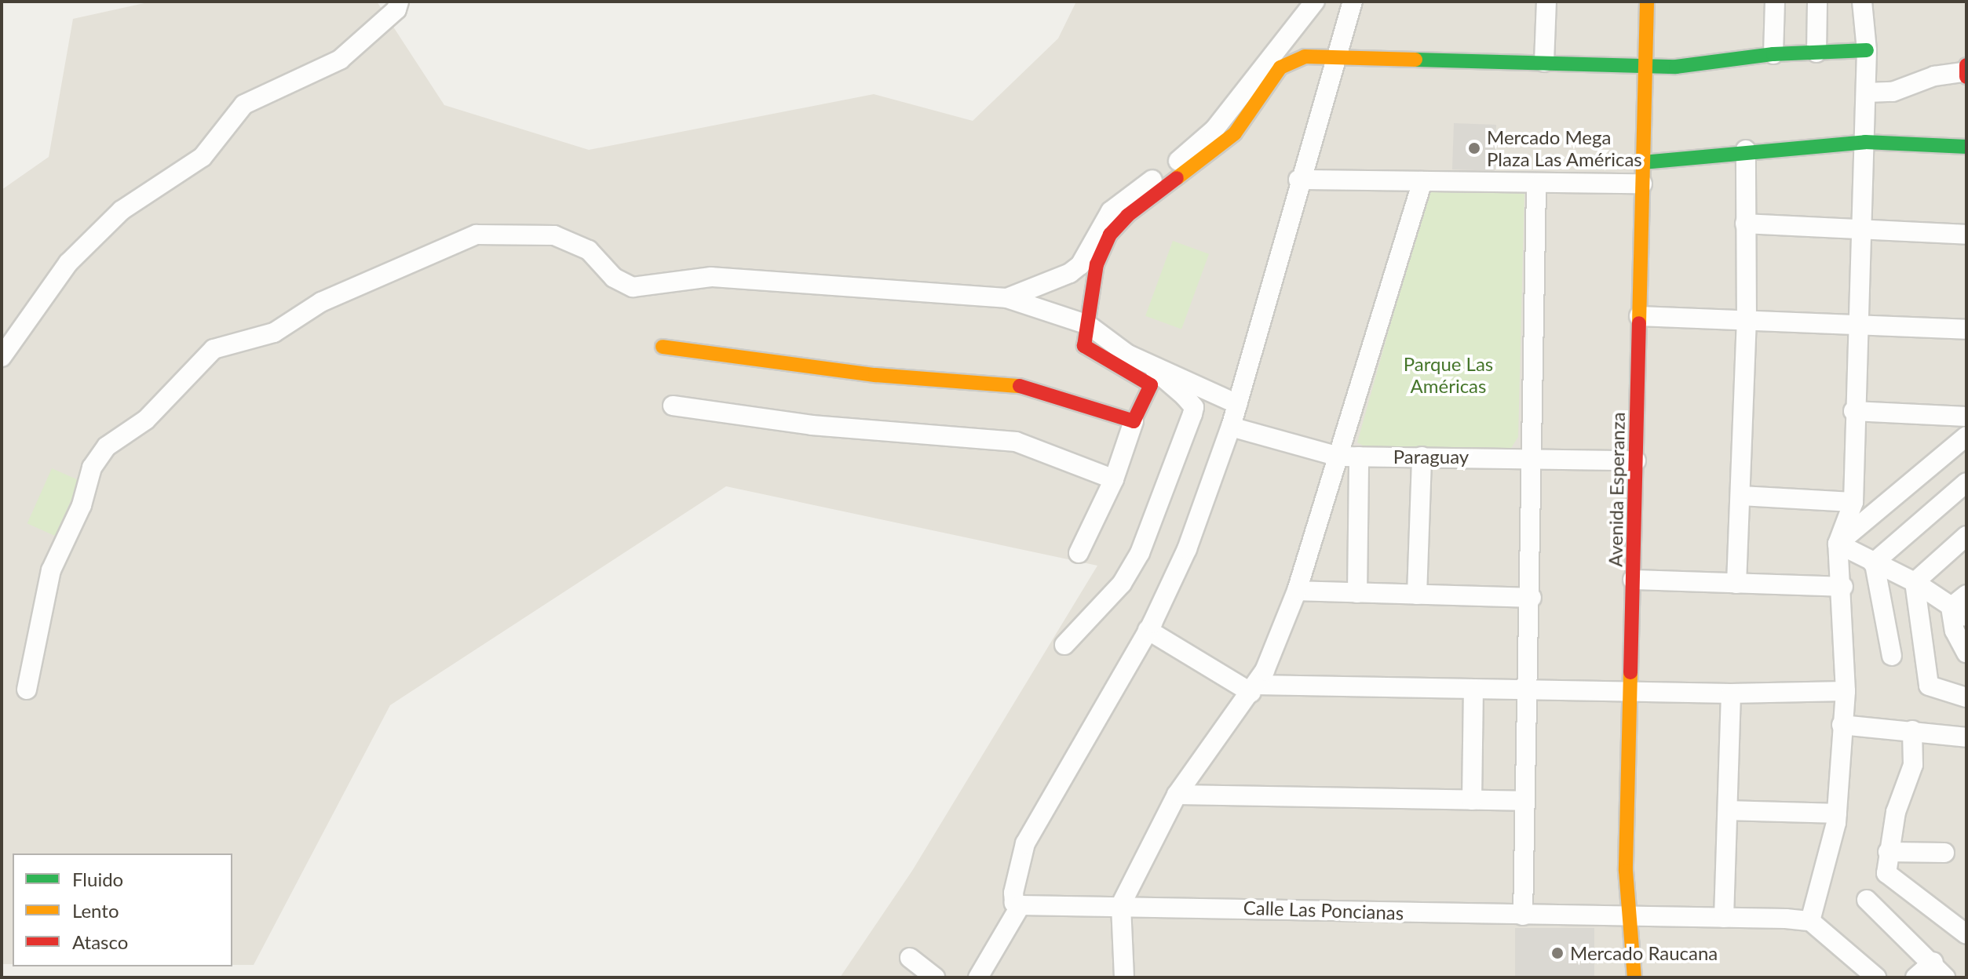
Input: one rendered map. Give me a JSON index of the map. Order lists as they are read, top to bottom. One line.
{"streets":{"street":["Paraguay","Avenida Esperanza","Calle Las Poncianas"]},"crossings":[["Paraguay","Avenida Esperanza"],["Avenida Esperanza","Calle Las Poncianas"]],"parks":["Parque Las Américas"],"places":["Mercado Mega Plaza Las Américas","Mercado Raucana"],"legend":["Fluido","Lento","Atasco"]}
